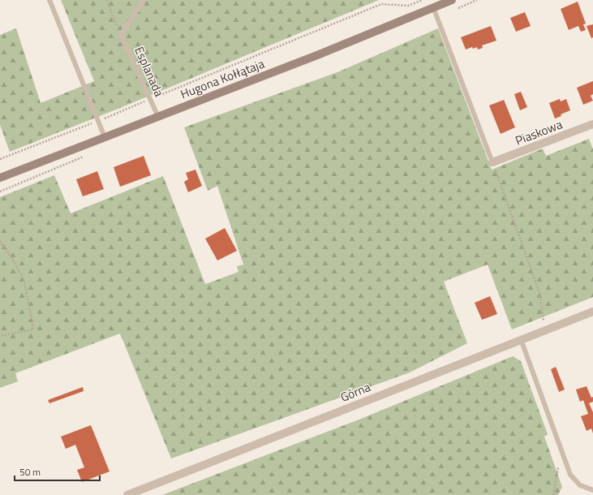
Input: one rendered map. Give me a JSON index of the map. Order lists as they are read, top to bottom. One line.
{"streets":{"main road":["Hugona Kołłątaja"],"street":["Piaskowa","Górna"],"lane":["Esplanada"]},"crossings":[["Esplanada","Hugona Kołłątaja"]],"scale_bar":"50 m"}
